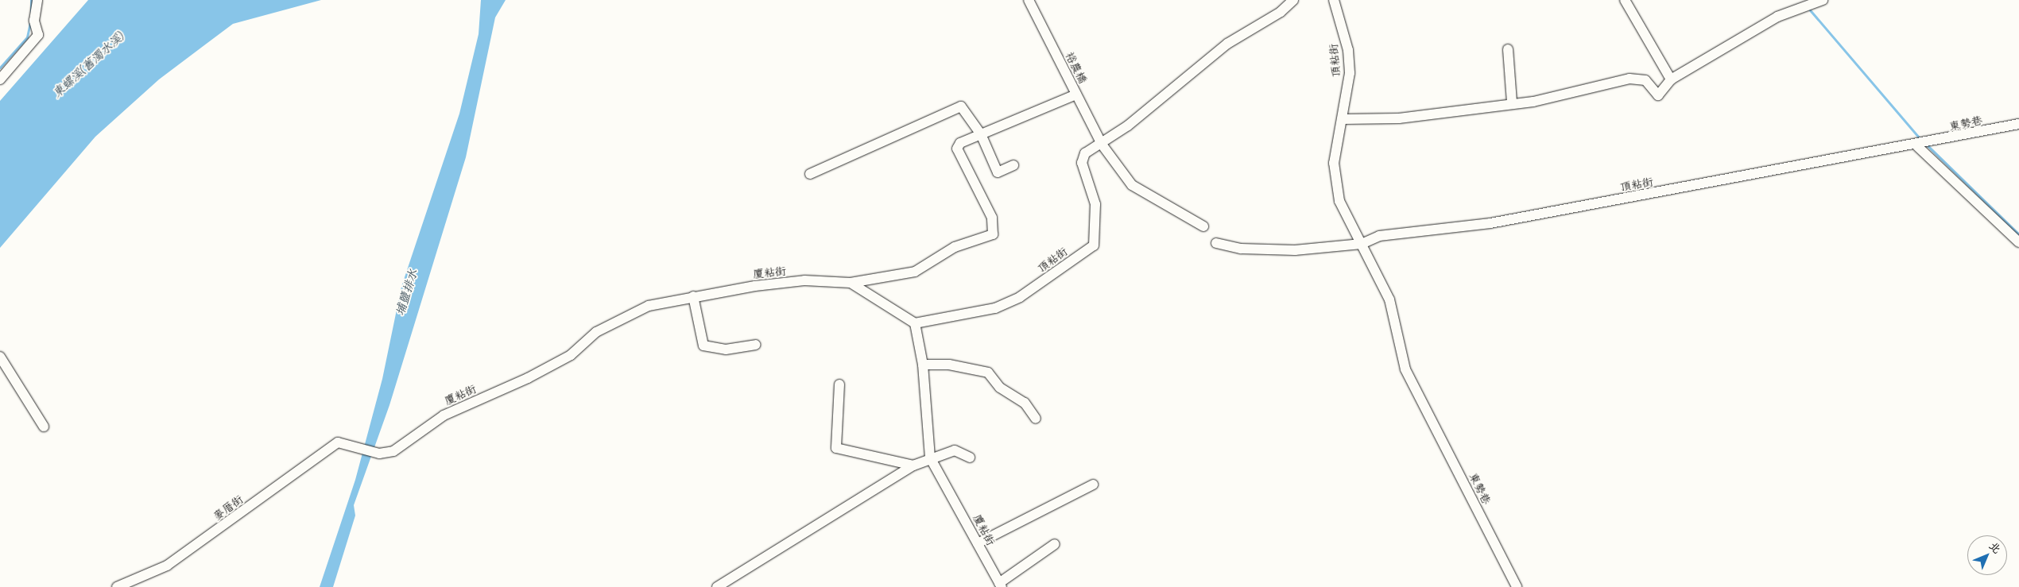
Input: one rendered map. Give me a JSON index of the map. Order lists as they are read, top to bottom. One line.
{"streets":{"street":["頂粘街","裕農橋","東勢巷","廈粘街","麥厝街"]},"crossings":[["頂粘街","裕農橋"],["頂粘街","東勢巷"],["頂粘街","廈粘街"],["廈粘街","麥厝街"]],"water":["東螺溪(舊濁水溪)","埔鹽排水"],"north":"top right"}
